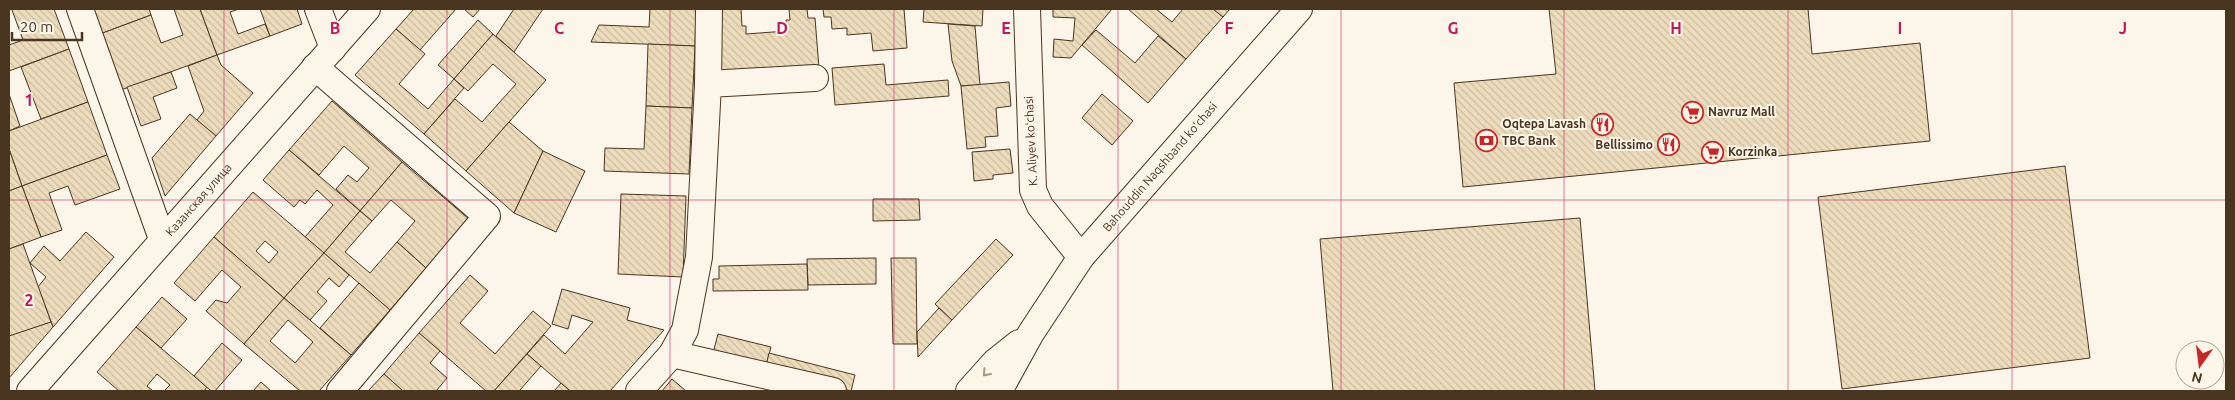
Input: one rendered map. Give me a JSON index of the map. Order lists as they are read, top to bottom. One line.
{"streets":{"street":["K. Aliyev koʻchasi","Bahouddin Naqshband koʻchasi","Казанская улица"]},"crossings":[["K. Aliyev koʻchasi","Bahouddin Naqshband koʻchasi"]],"places":{"supermarket":["Navruz Mall","Korzinka"],"restaurant":["Oqtepa Lavash","Bellissimo"],"bank":["TBC Bank"]},"scale_bar":"20 m","north":"bottom","grid":{"columns":["B","C","D","E","F","G","H","I","J"],"rows":["1","2"]}}
